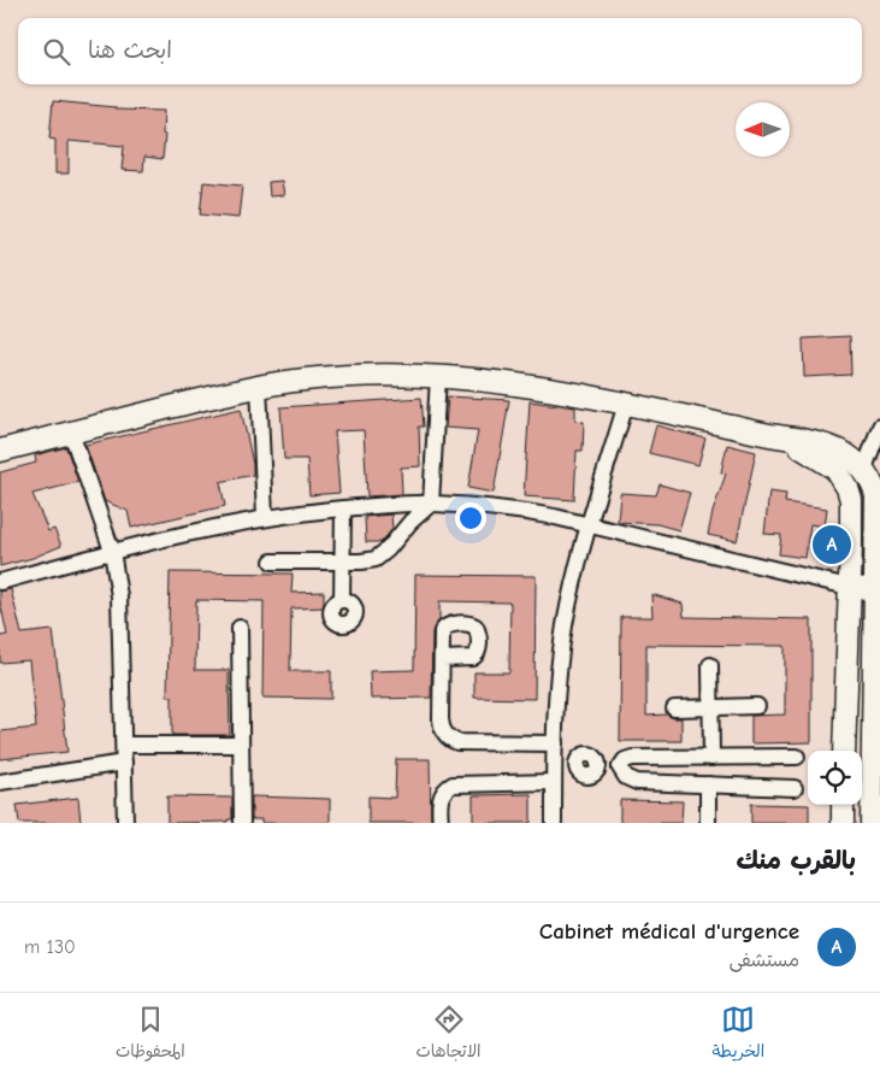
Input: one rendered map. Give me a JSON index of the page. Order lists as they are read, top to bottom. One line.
{"north":"left","page":{"search":"ابحث هنا","pins":"A","heading":"بالقرب منك","list":[{"mark":"A","name":"Cabinet médical d'urgence","note":"مستشفى","value":"130 m"}],"nav":["الخريطة","الاتجاهات","المحفوظات"]}}
